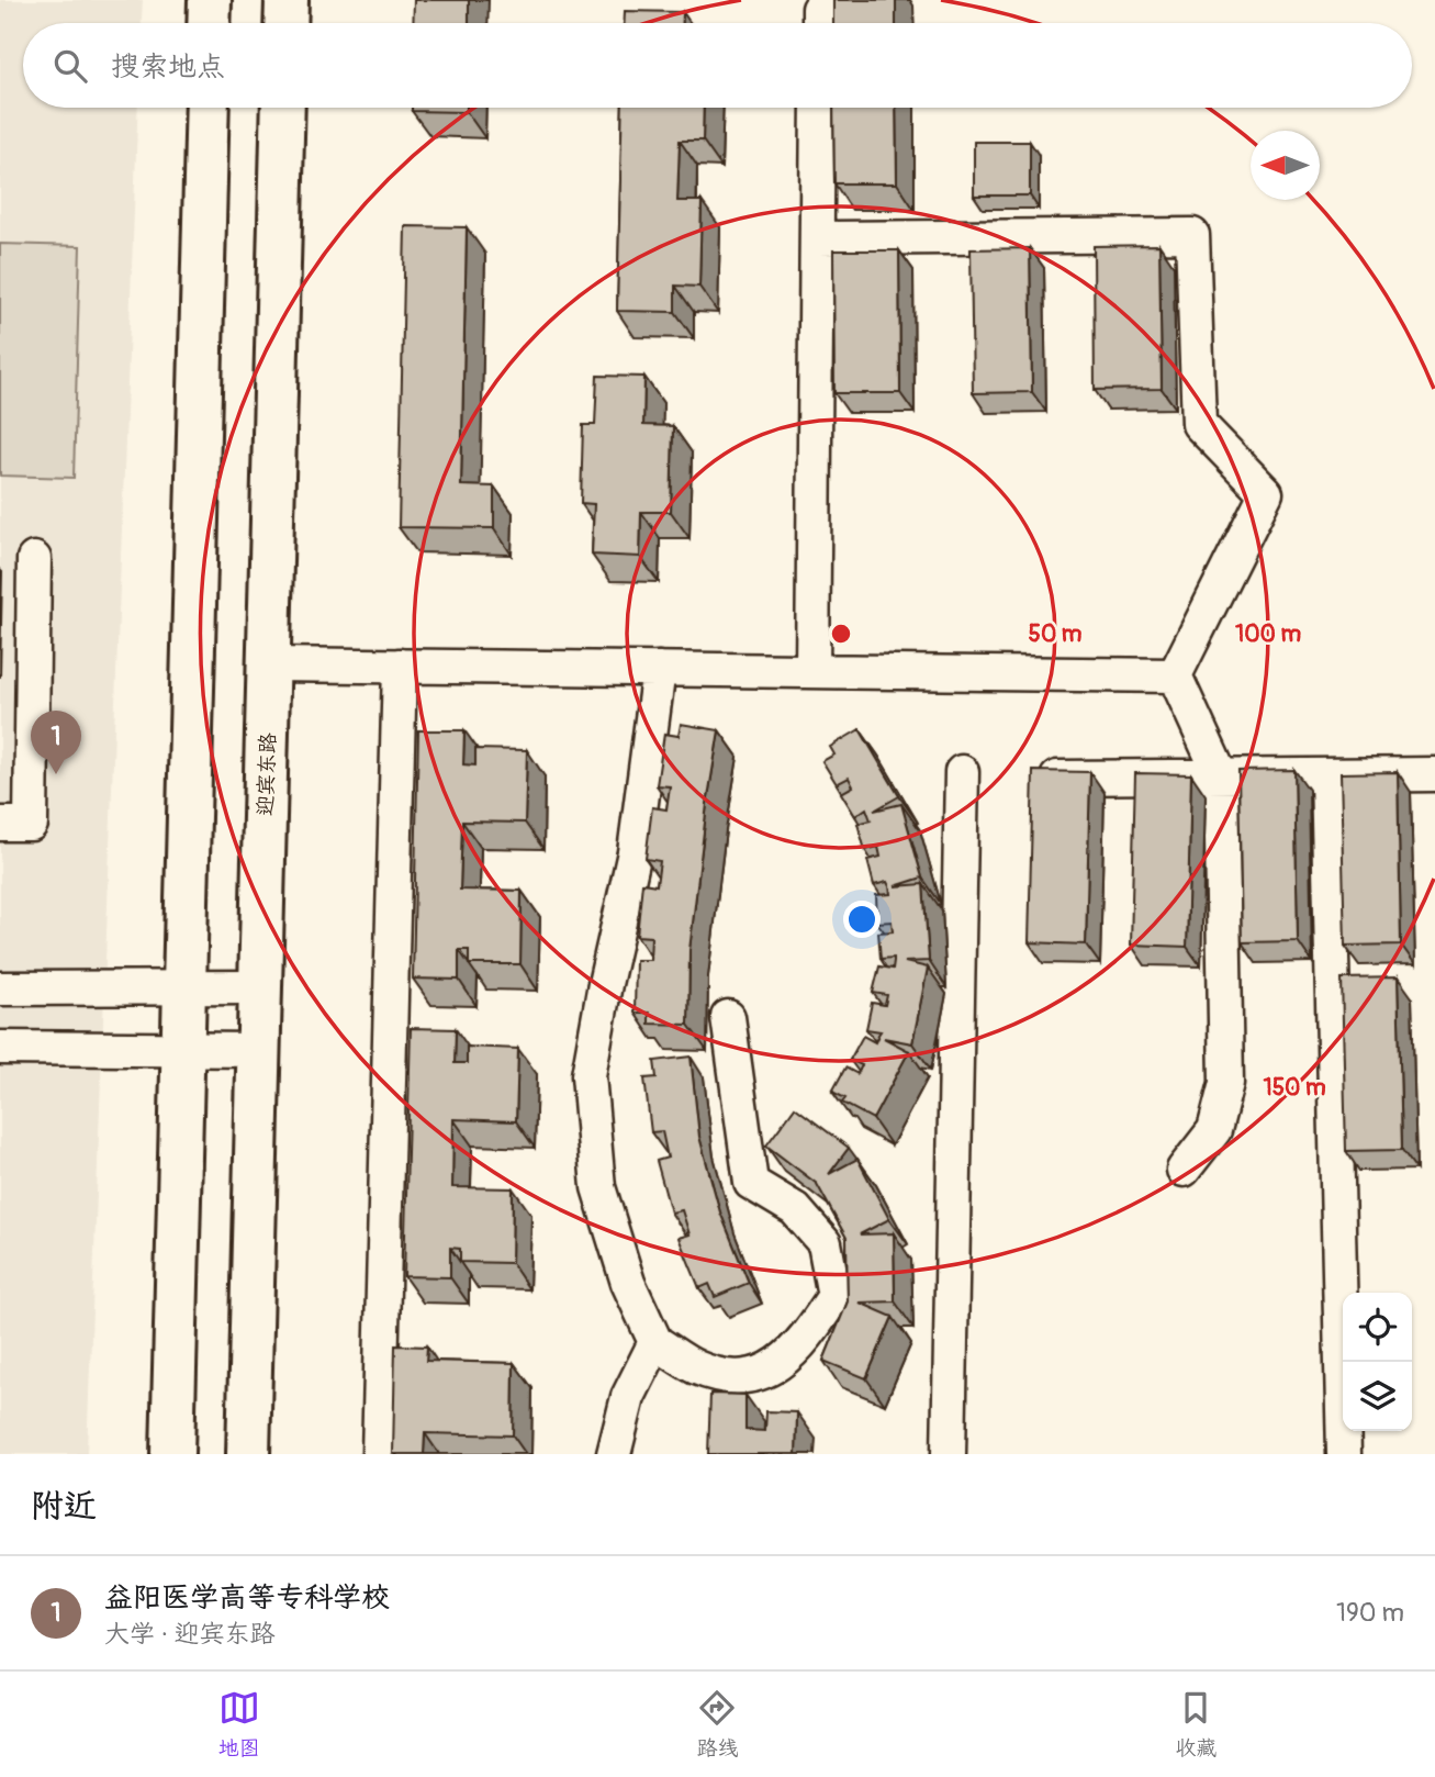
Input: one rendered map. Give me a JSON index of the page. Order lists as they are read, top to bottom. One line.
{"streets":{"highway":["迎宾东路"]},"north":"left","page":{"search":"搜索地点","pins":"1","heading":"附近","list":[{"mark":"1","name":"益阳医学高等专科学校","note":"大学 · 迎宾东路","value":"190 m"}],"nav":["地图","路线","收藏"]},"rings":["50 m","100 m","150 m"]}
